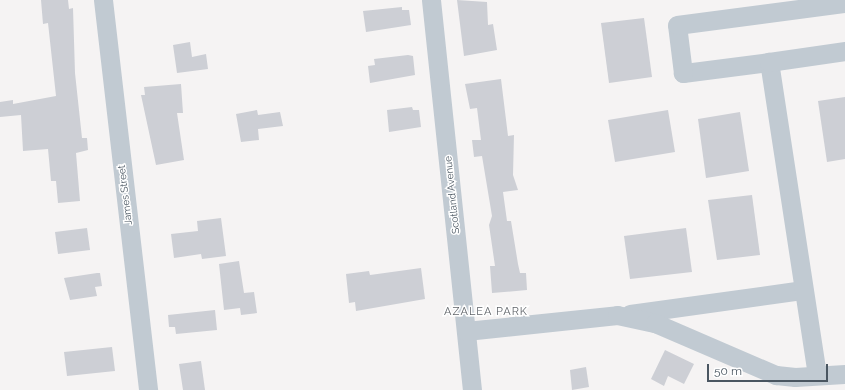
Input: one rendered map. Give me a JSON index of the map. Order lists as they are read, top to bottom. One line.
{"streets":{"street":["James Street","Scotland Avenue"]},"districts":["AZALEA PARK"],"scale_bar":"50 m"}
